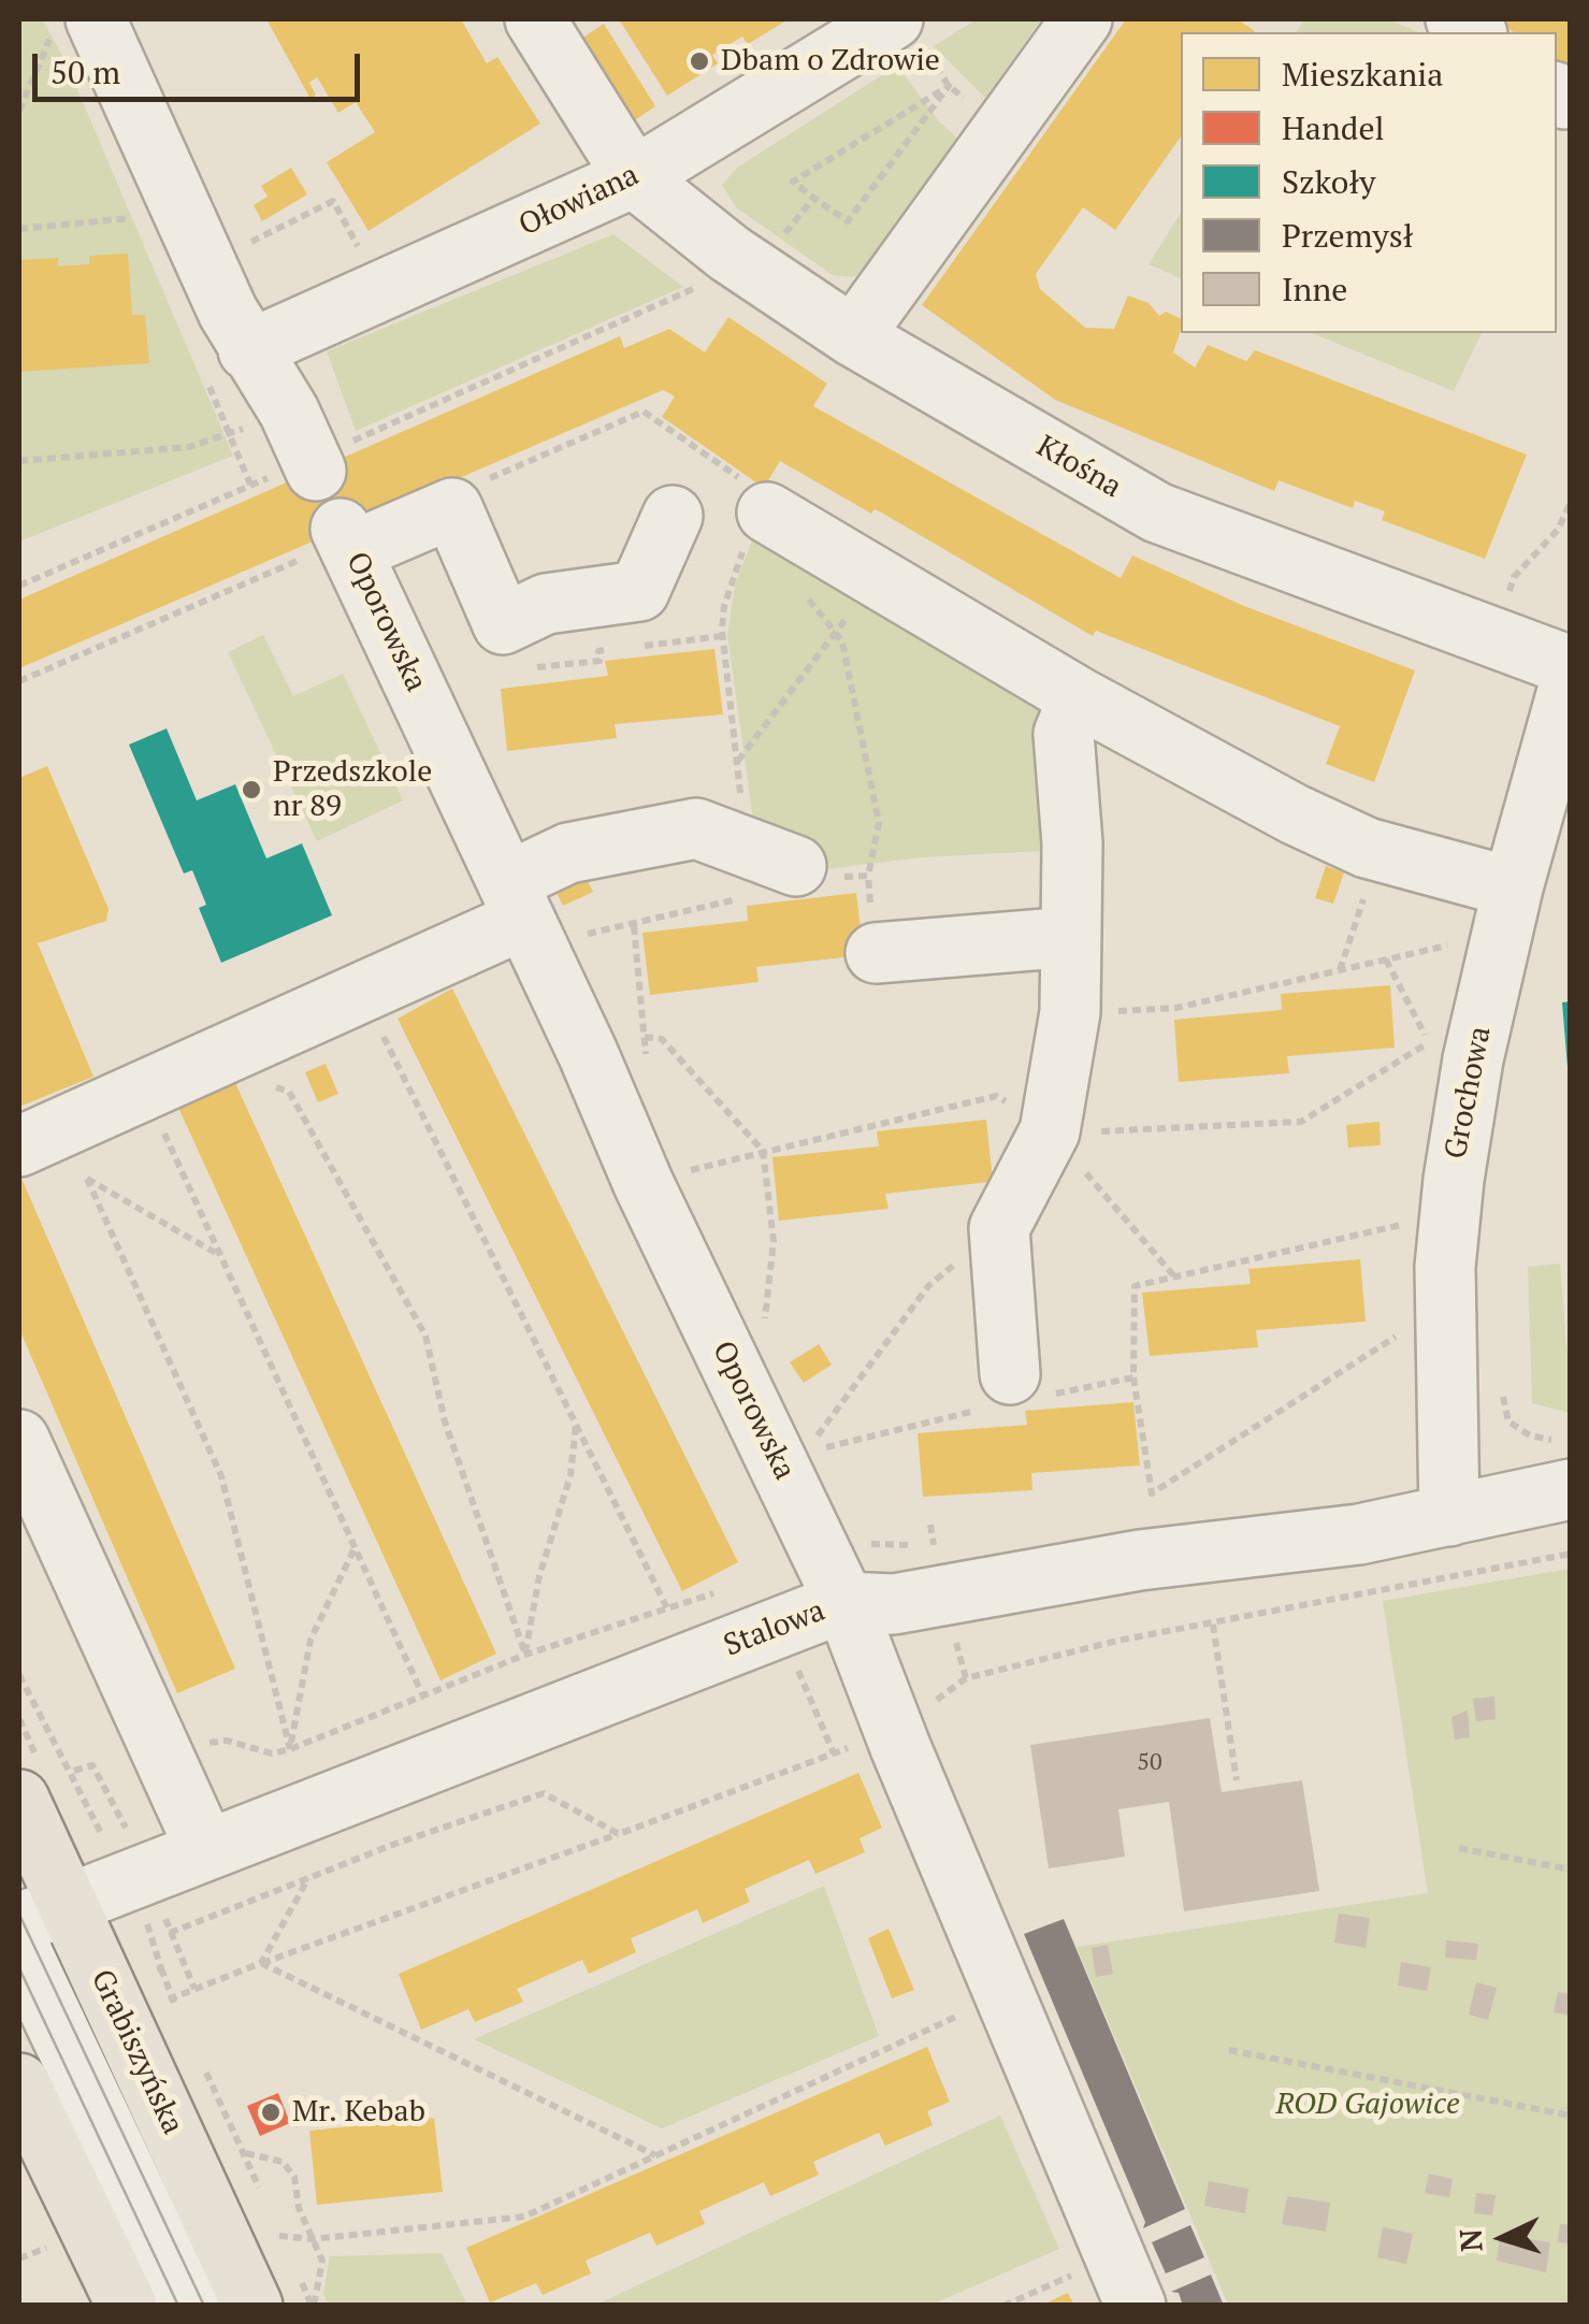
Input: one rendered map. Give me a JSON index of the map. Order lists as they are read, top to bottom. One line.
{"streets":{"main road":["Grabiszyńska"],"street":["Ołowiana","Kłośna","Oporowska","Grochowa","Stalowa"]},"crossings":[["Ołowiana","Kłośna"],["Oporowska","Stalowa"],["Grochowa","Stalowa"],["Stalowa","Grabiszyńska"]],"parks":["ROD Gajowice"],"places":["Dbam o Zdrowie","Przedszkole nr 89","Mr. Kebab"],"house_numbers":["50"],"legend":["Mieszkania","Handel","Szkoły","Przemysł","Inne"],"scale_bar":"50 m","north":"left"}
